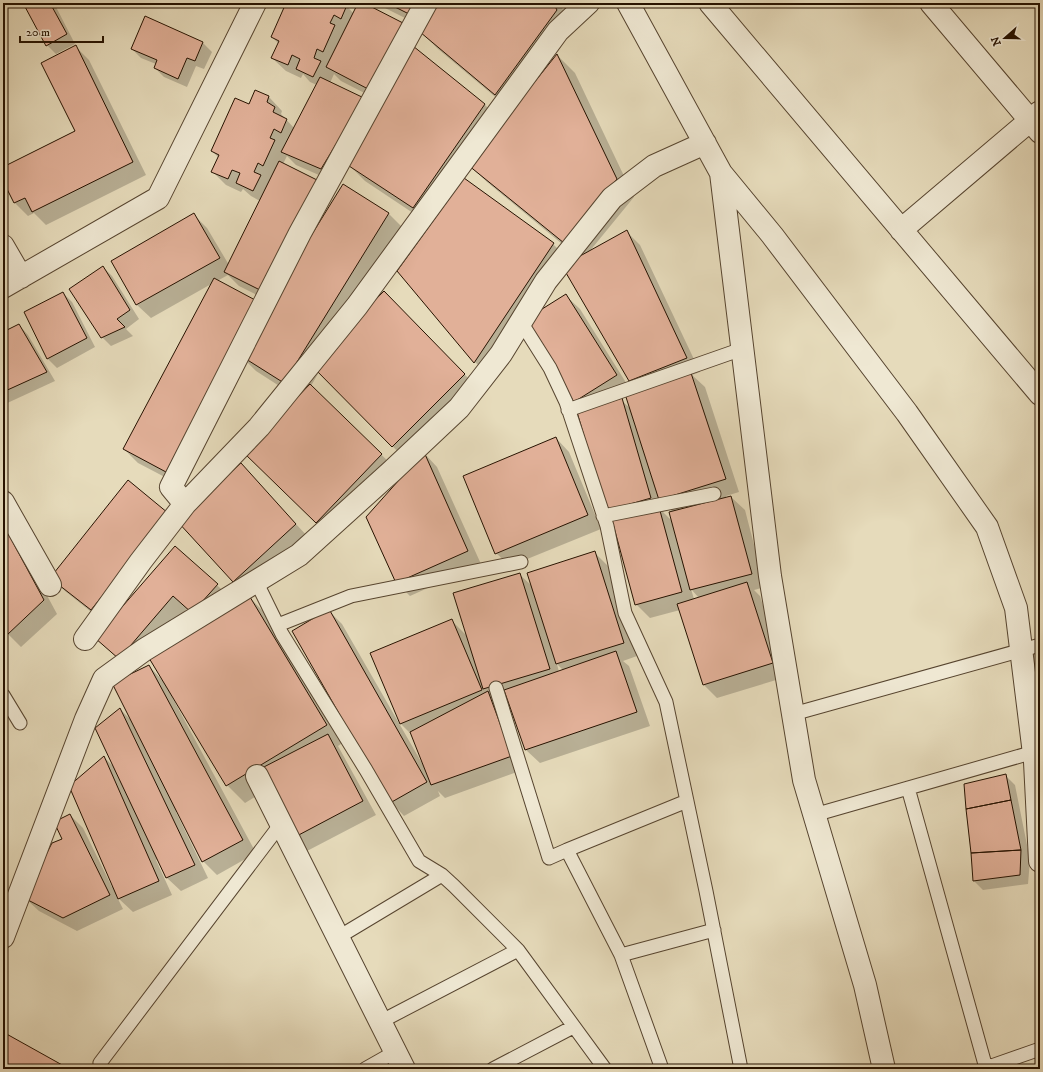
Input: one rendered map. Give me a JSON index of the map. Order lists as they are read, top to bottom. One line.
{"scale_bar":"20 m","north":"left"}
